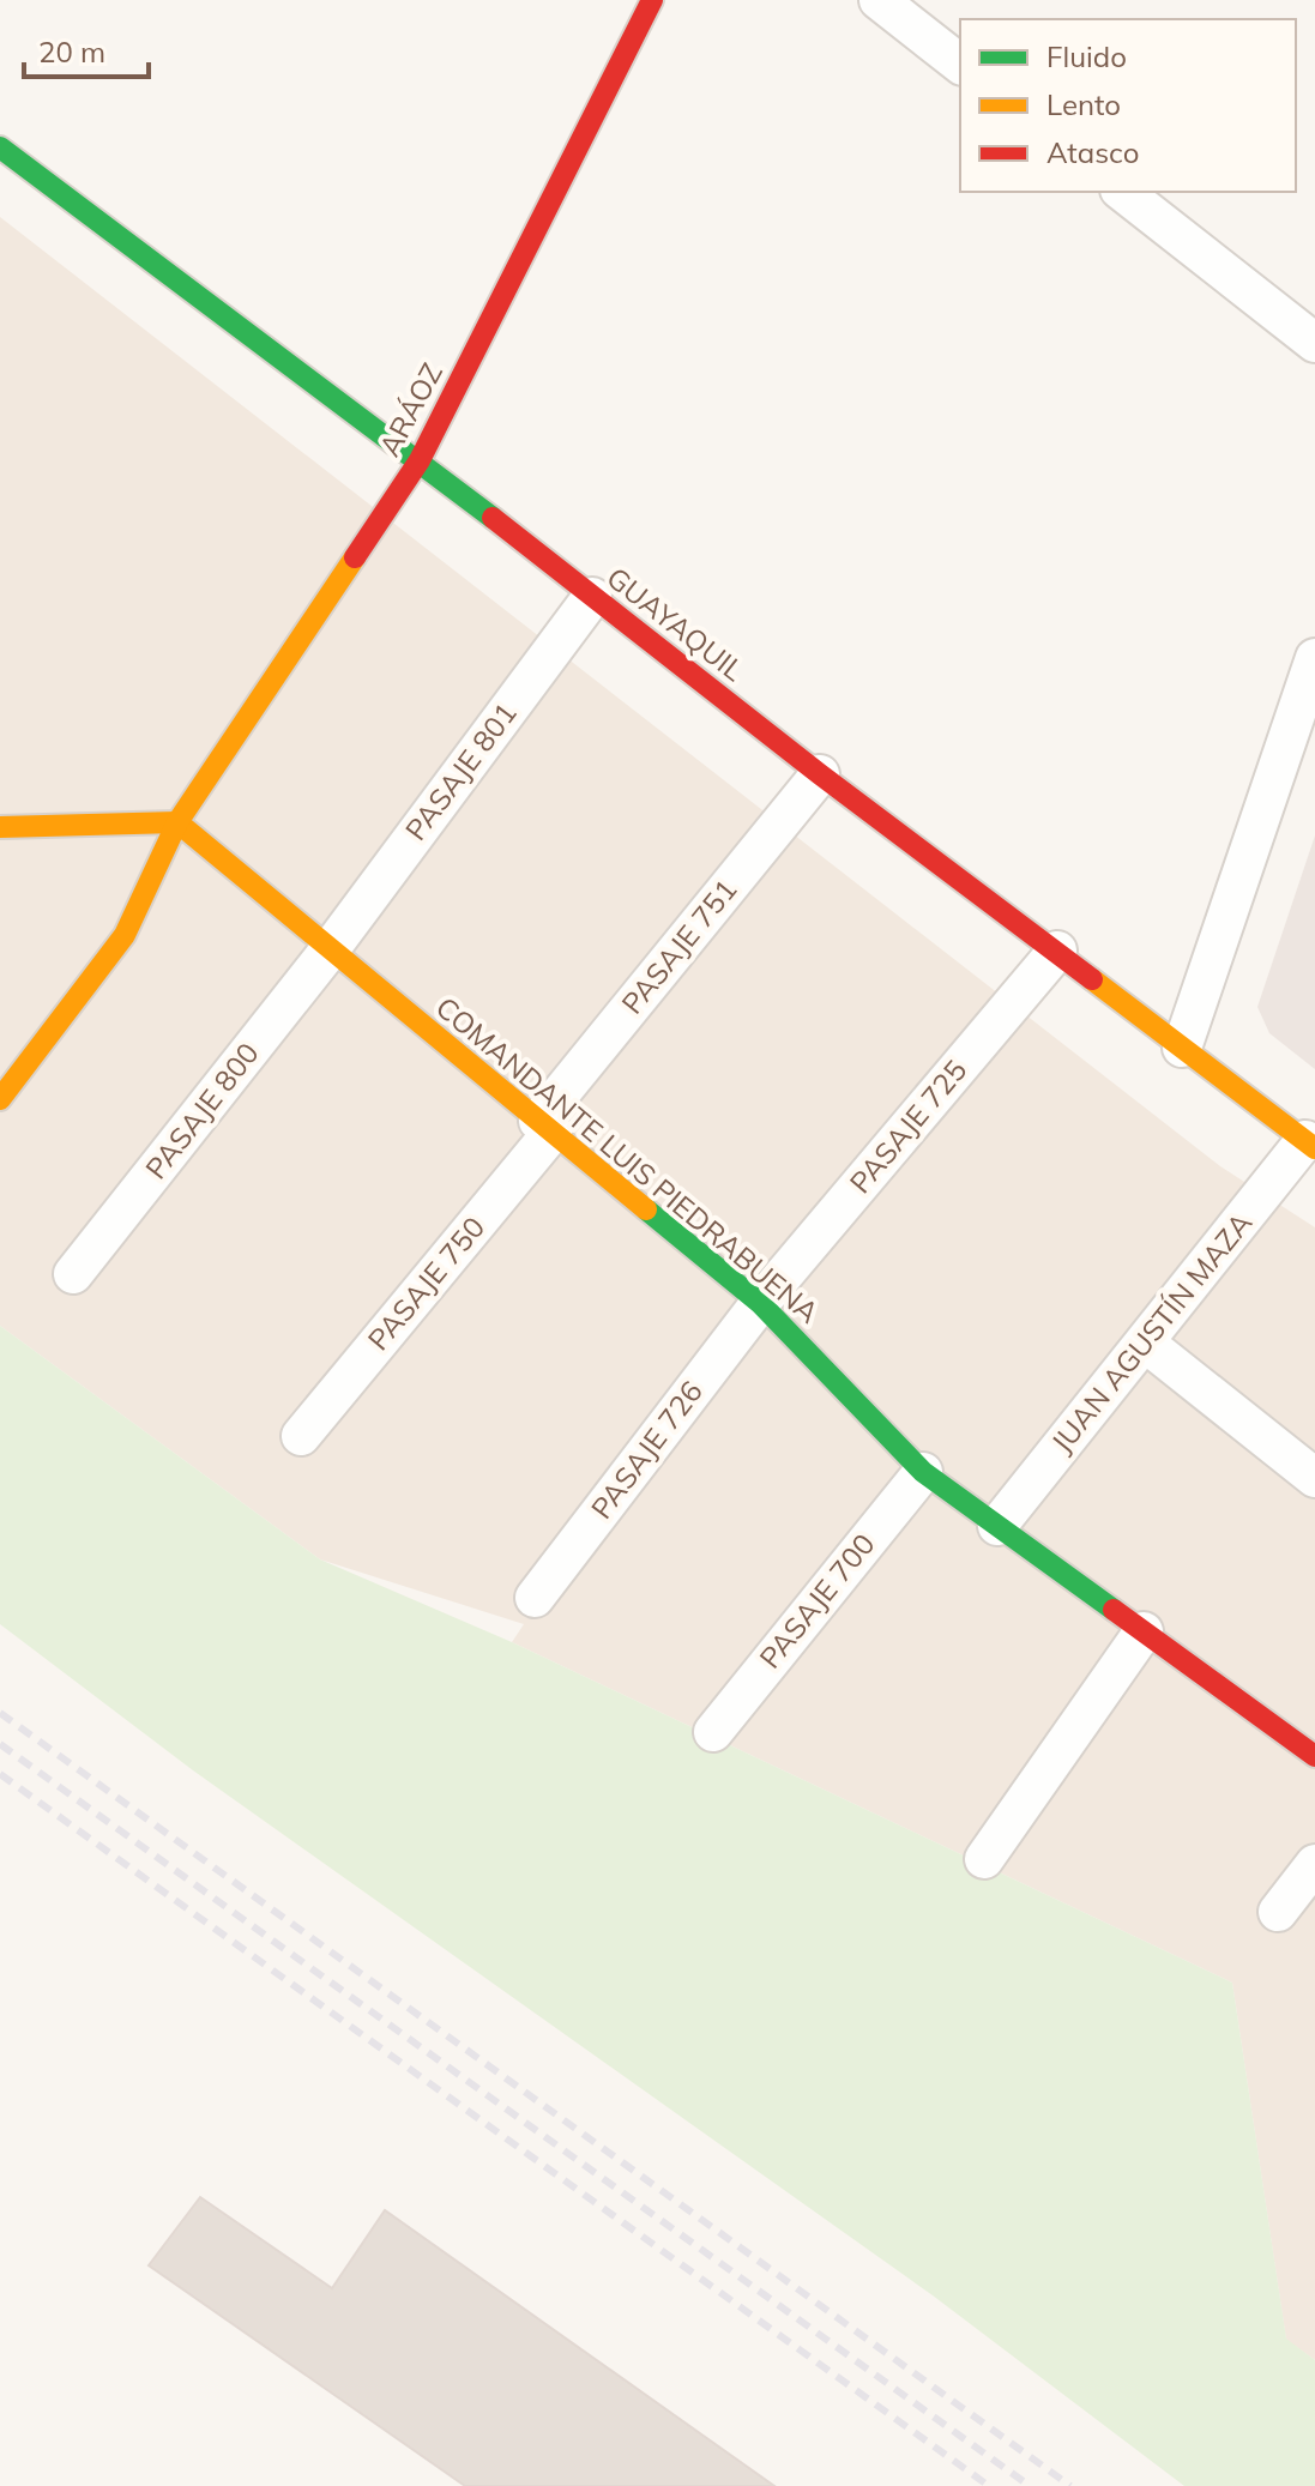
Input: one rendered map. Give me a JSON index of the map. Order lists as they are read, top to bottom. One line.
{"streets":{"street":["ARÁOZ","GUAYAQUIL","PASAJE 801","PASAJE 751","PASAJE 800","PASAJE 725","COMANDANTE LUIS PIEDRABUENA","PASAJE 750","JUAN AGUSTÍN MAZA","PASAJE 726","PASAJE 700"]},"crossings":[["ARÁOZ","GUAYAQUIL"],["ARÁOZ","COMANDANTE LUIS PIEDRABUENA"],["GUAYAQUIL","PASAJE 801"],["GUAYAQUIL","PASAJE 751"],["GUAYAQUIL","PASAJE 725"],["GUAYAQUIL","JUAN AGUSTÍN MAZA"],["PASAJE 801","PASAJE 800"],["PASAJE 801","COMANDANTE LUIS PIEDRABUENA"],["PASAJE 751","COMANDANTE LUIS PIEDRABUENA"],["PASAJE 751","PASAJE 750"],["PASAJE 800","COMANDANTE LUIS PIEDRABUENA"],["PASAJE 725","COMANDANTE LUIS PIEDRABUENA"],["PASAJE 725","PASAJE 726"],["COMANDANTE LUIS PIEDRABUENA","PASAJE 750"],["COMANDANTE LUIS PIEDRABUENA","JUAN AGUSTÍN MAZA"],["COMANDANTE LUIS PIEDRABUENA","PASAJE 726"],["COMANDANTE LUIS PIEDRABUENA","PASAJE 700"]],"legend":["Fluido","Lento","Atasco"],"scale_bar":"20 m"}
